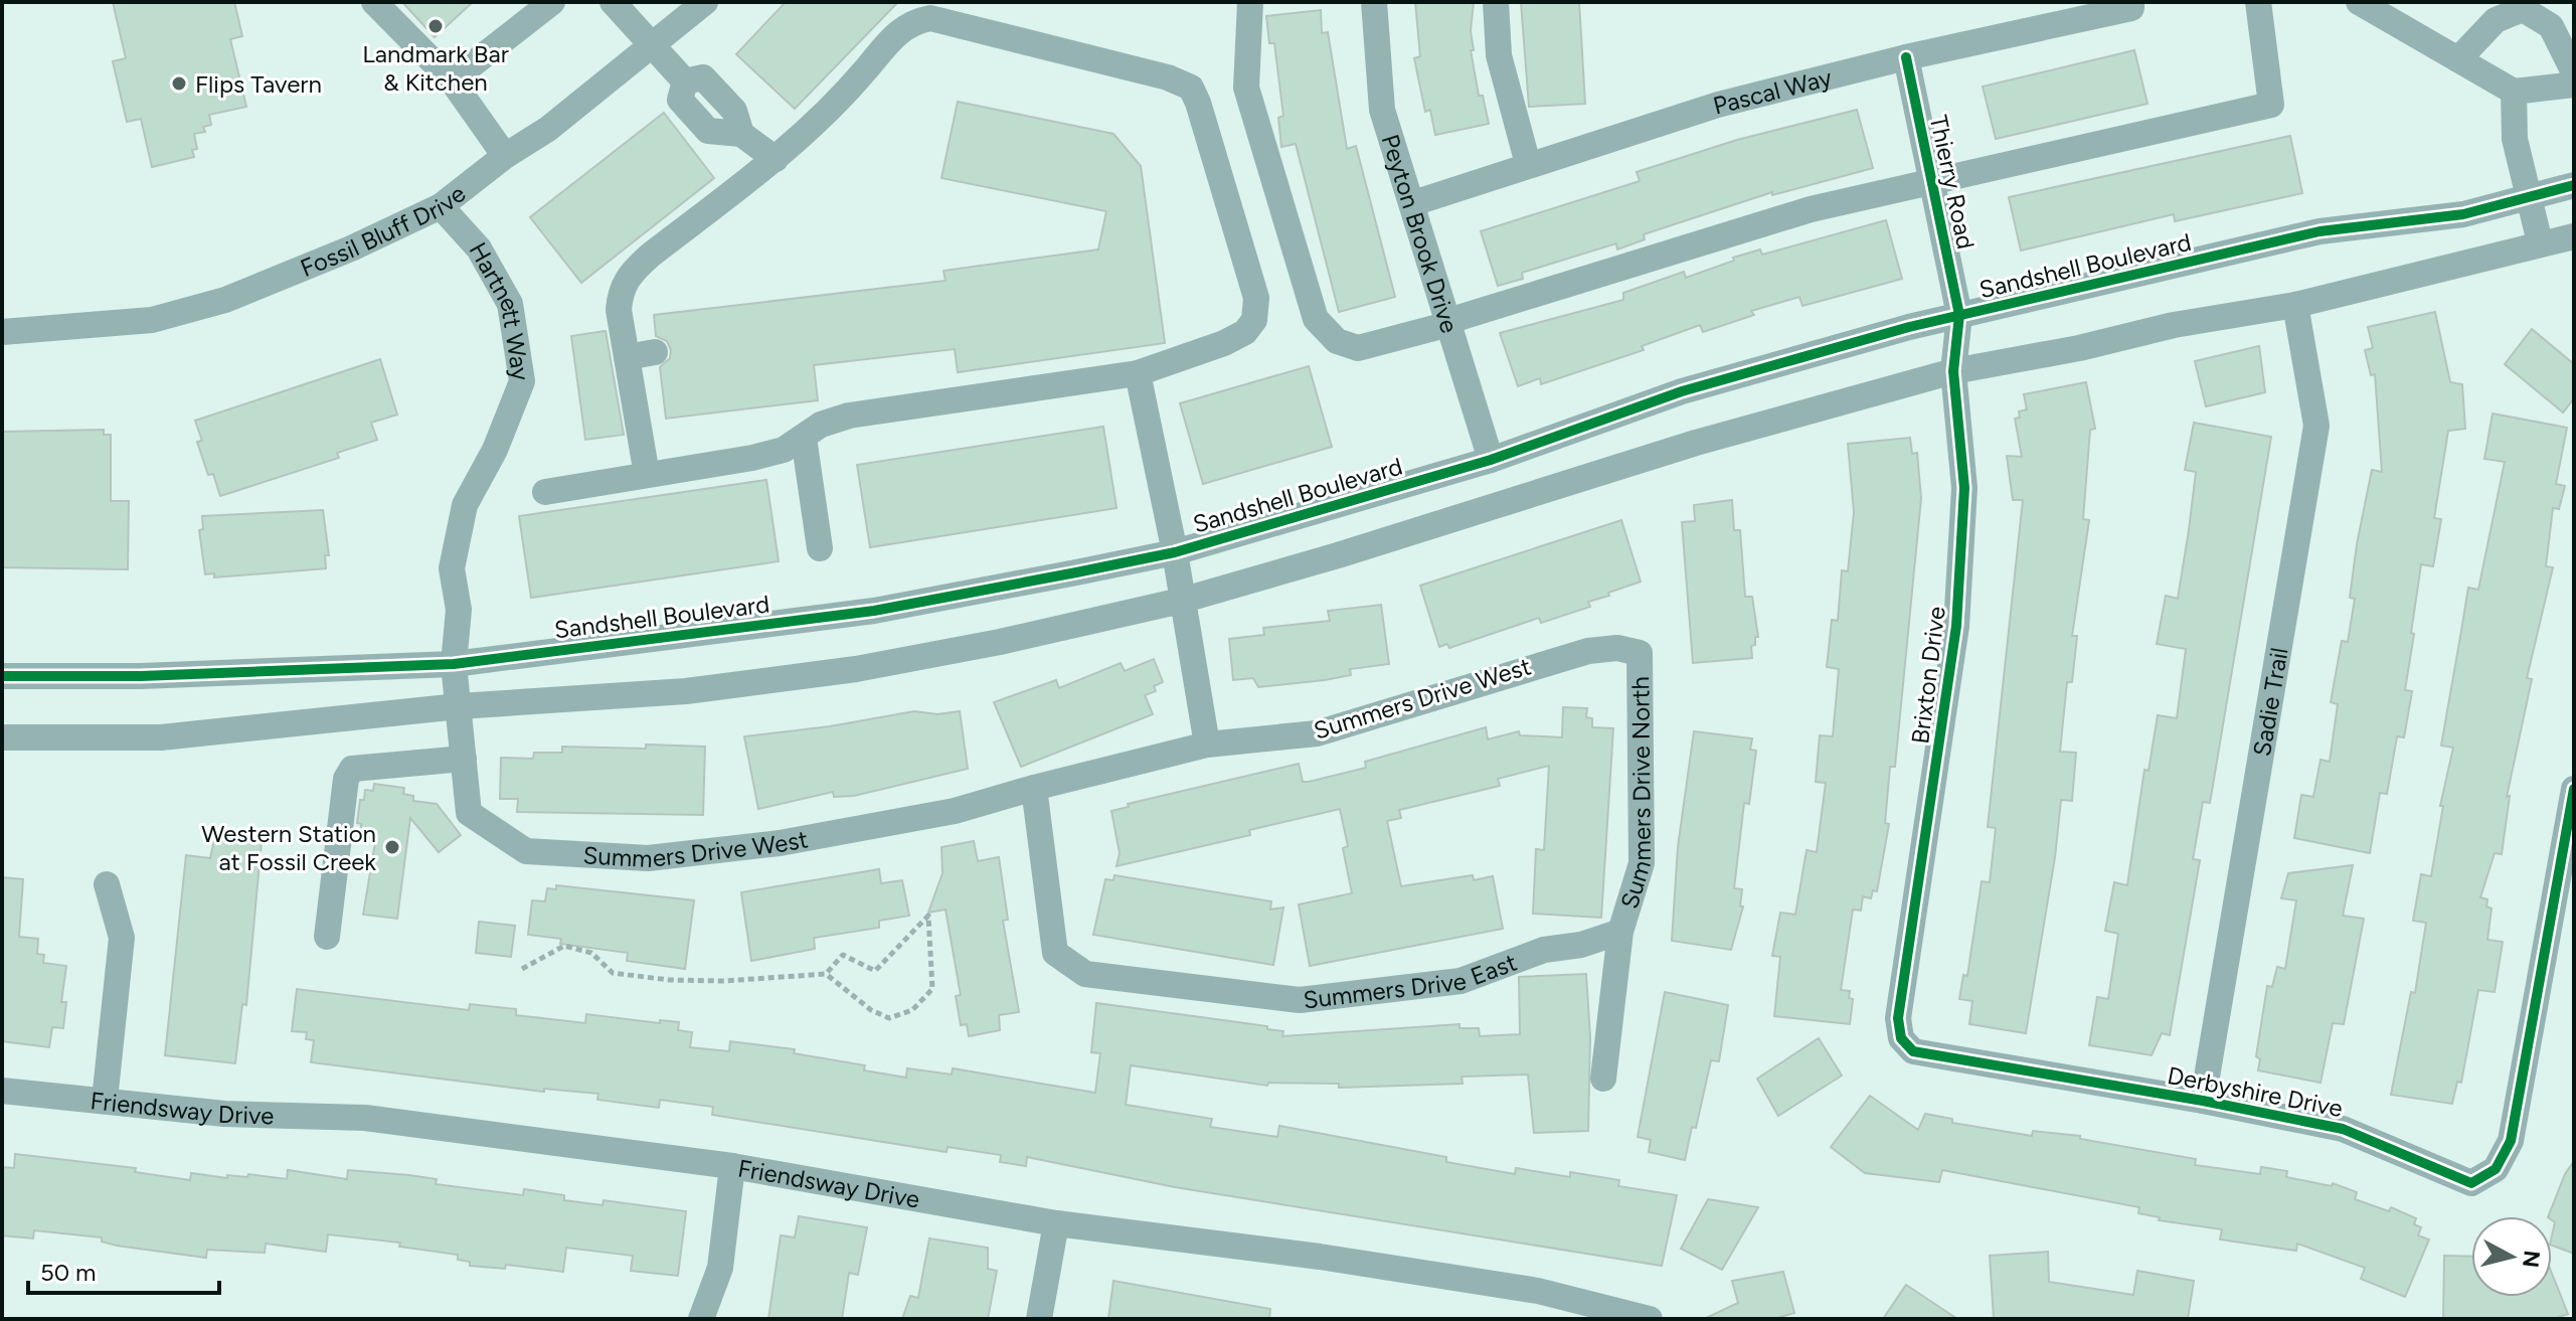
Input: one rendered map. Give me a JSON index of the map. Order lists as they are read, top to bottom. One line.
{"streets":{"street":["Pascal Way","Thierry Road","Fossil Bluff Drive","Peyton Brook Drive","Sandshell Boulevard","Hartnett Way","Brixton Drive","Summers Drive West","Sadie Trail","Summers Drive North","Summers Drive East","Derbyshire Drive","Friendsway Drive"]},"crossings":[["Pascal Way","Thierry Road"],["Pascal Way","Peyton Brook Drive"],["Thierry Road","Sandshell Boulevard"],["Thierry Road","Brixton Drive"],["Fossil Bluff Drive","Hartnett Way"],["Peyton Brook Drive","Sandshell Boulevard"],["Sandshell Boulevard","Hartnett Way"],["Sandshell Boulevard","Brixton Drive"],["Hartnett Way","Summers Drive West"],["Brixton Drive","Derbyshire Drive"],["Summers Drive West","Summers Drive North"],["Summers Drive West","Summers Drive East"],["Sadie Trail","Derbyshire Drive"],["Summers Drive North","Summers Drive East"]],"places":["Landmark Bar & Kitchen","Flips Tavern","Western Station at Fossil Creek"],"scale_bar":"50 m","north":"right"}
